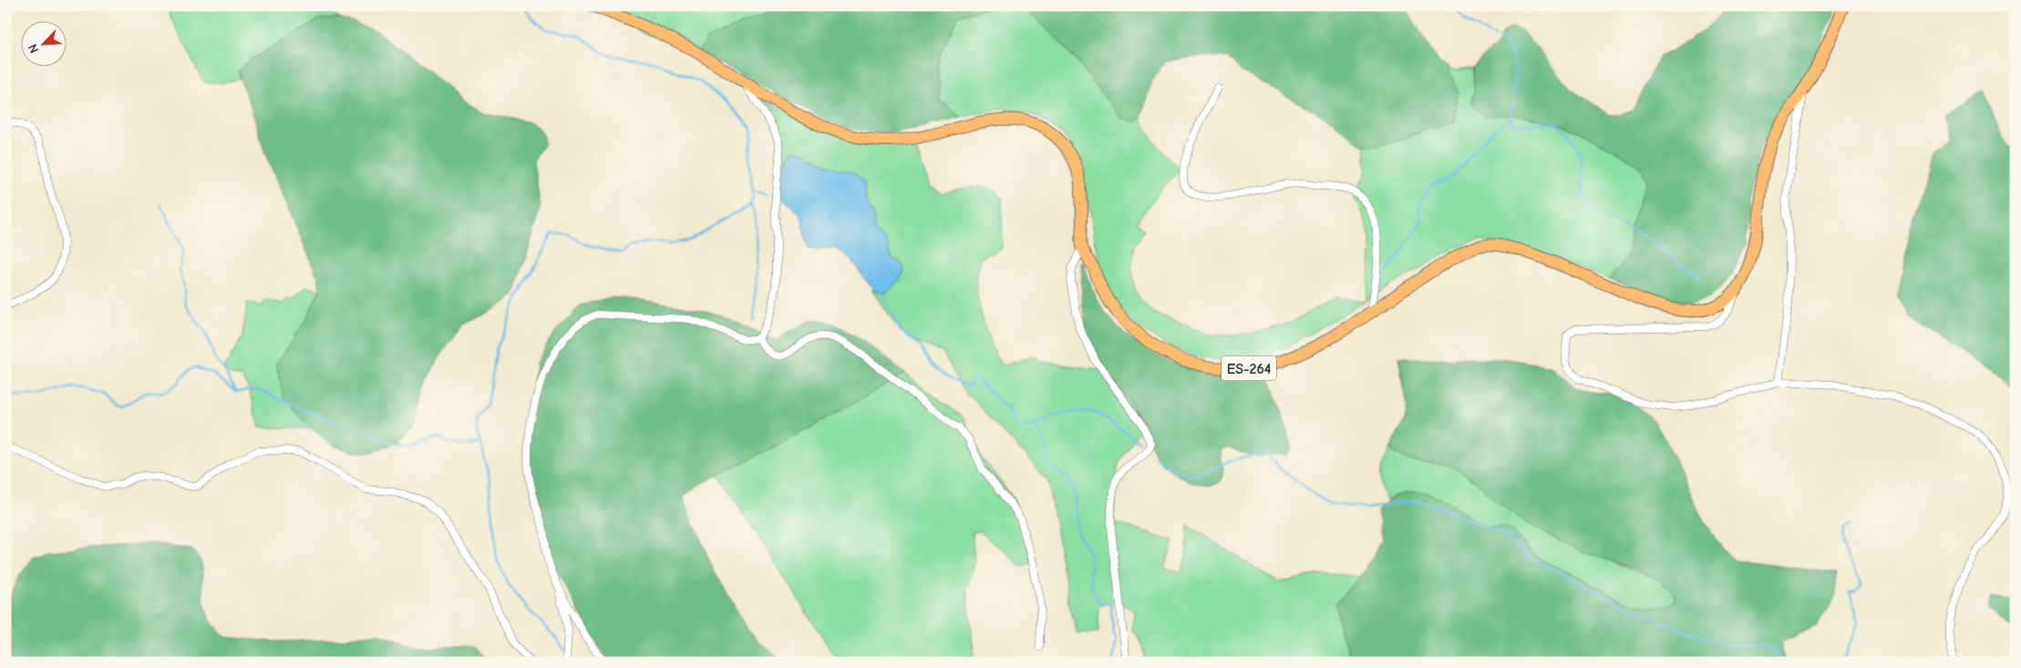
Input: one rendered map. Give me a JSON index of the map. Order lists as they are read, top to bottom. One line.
{"streets":{"main road":["ES-264"]},"north":"bottom left"}
